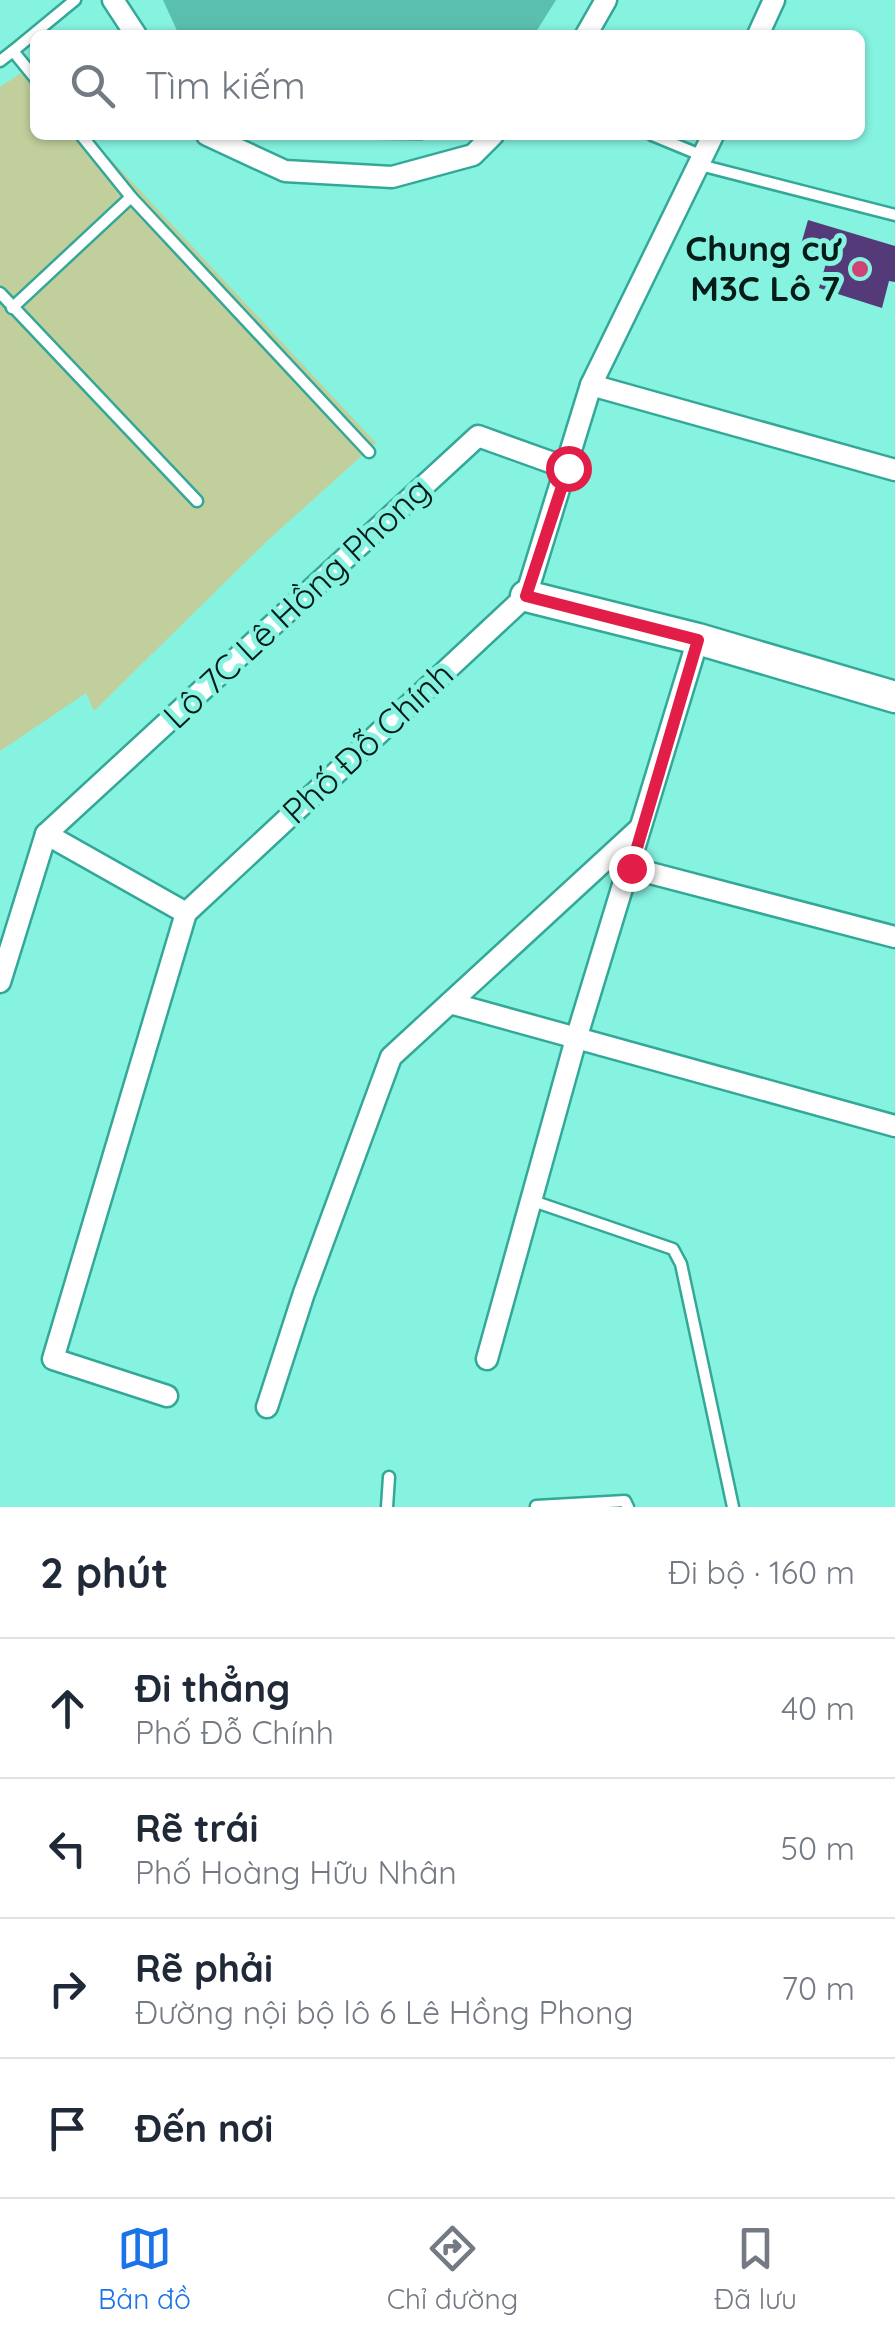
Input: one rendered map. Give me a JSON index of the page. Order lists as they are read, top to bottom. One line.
{"streets":{"street":["Lô 7C Lê Hồng Phong","Phố Đỗ Chính"]},"crossings":[["Lô 7C Lê Hồng Phong","Phố Đỗ Chính"]],"places":["Chung cư M3C Lô 7"],"page":{"search":"Tìm kiếm","heading":["2 phút","Đi bộ · 160 m"],"list":[["Đi thẳng","Phố Đỗ Chính","40 m"],["Rẽ trái","Phố Hoàng Hữu Nhân","50 m"],["Rẽ phải","Đường nội bộ lô 6 Lê Hồng Phong","70 m"],"Đến nơi"],"nav":["Bản đồ","Chỉ đường","Đã lưu"]}}
